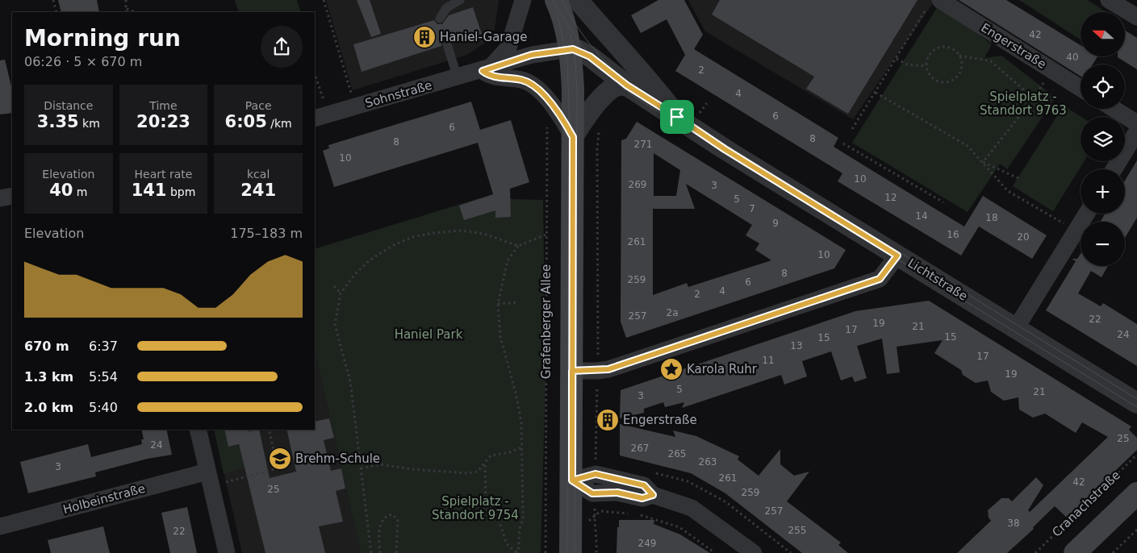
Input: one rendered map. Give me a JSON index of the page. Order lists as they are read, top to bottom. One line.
{"streets":{"street":["Engerstraße","Sohnstraße","Lichtstraße","Holbeinstraße"],"path":["Grafenberger Allee","Cranachstraße"]},"crossings":[["Sohnstraße","Lichtstraße"]],"parks":["Spielplatz - Standort 9763","Haniel Park","Spielplatz - Standort 9754"],"places":{"building":["Haniel-Garage","Engerstraße"],"place":["Karola Ruhr"],"school or university":["Brehm-Schule"]},"house_numbers":["42","40","2","4","6","6","8","8","271","10","10","269","3","12","5","7","14","18","9","16","20","261","10","8","259","6","4","2","2a","257","22","19","21","17","24","15","15","13","17","11","19","5","21","3","25","24","267","265","263","3","261","42","25","259","257","38","255","22","249"],"north":"left","page":{"map_buttons":["+","−"],"heading":["Morning run","06:26 · 5 × 670 m"],"stats":[["Distance","3.35 km"],["Time","20:23"],["Pace","6:05 /km"],["Elevation","40 m"],["Heart rate","141 bpm"],["kcal","241"]],"chart":["Elevation","175–183 m"],"list":[{"name":"670 m","note":"6:37"},{"name":"1.3 km","note":"5:54"},{"name":"2.0 km","note":"5:40"}]}}
